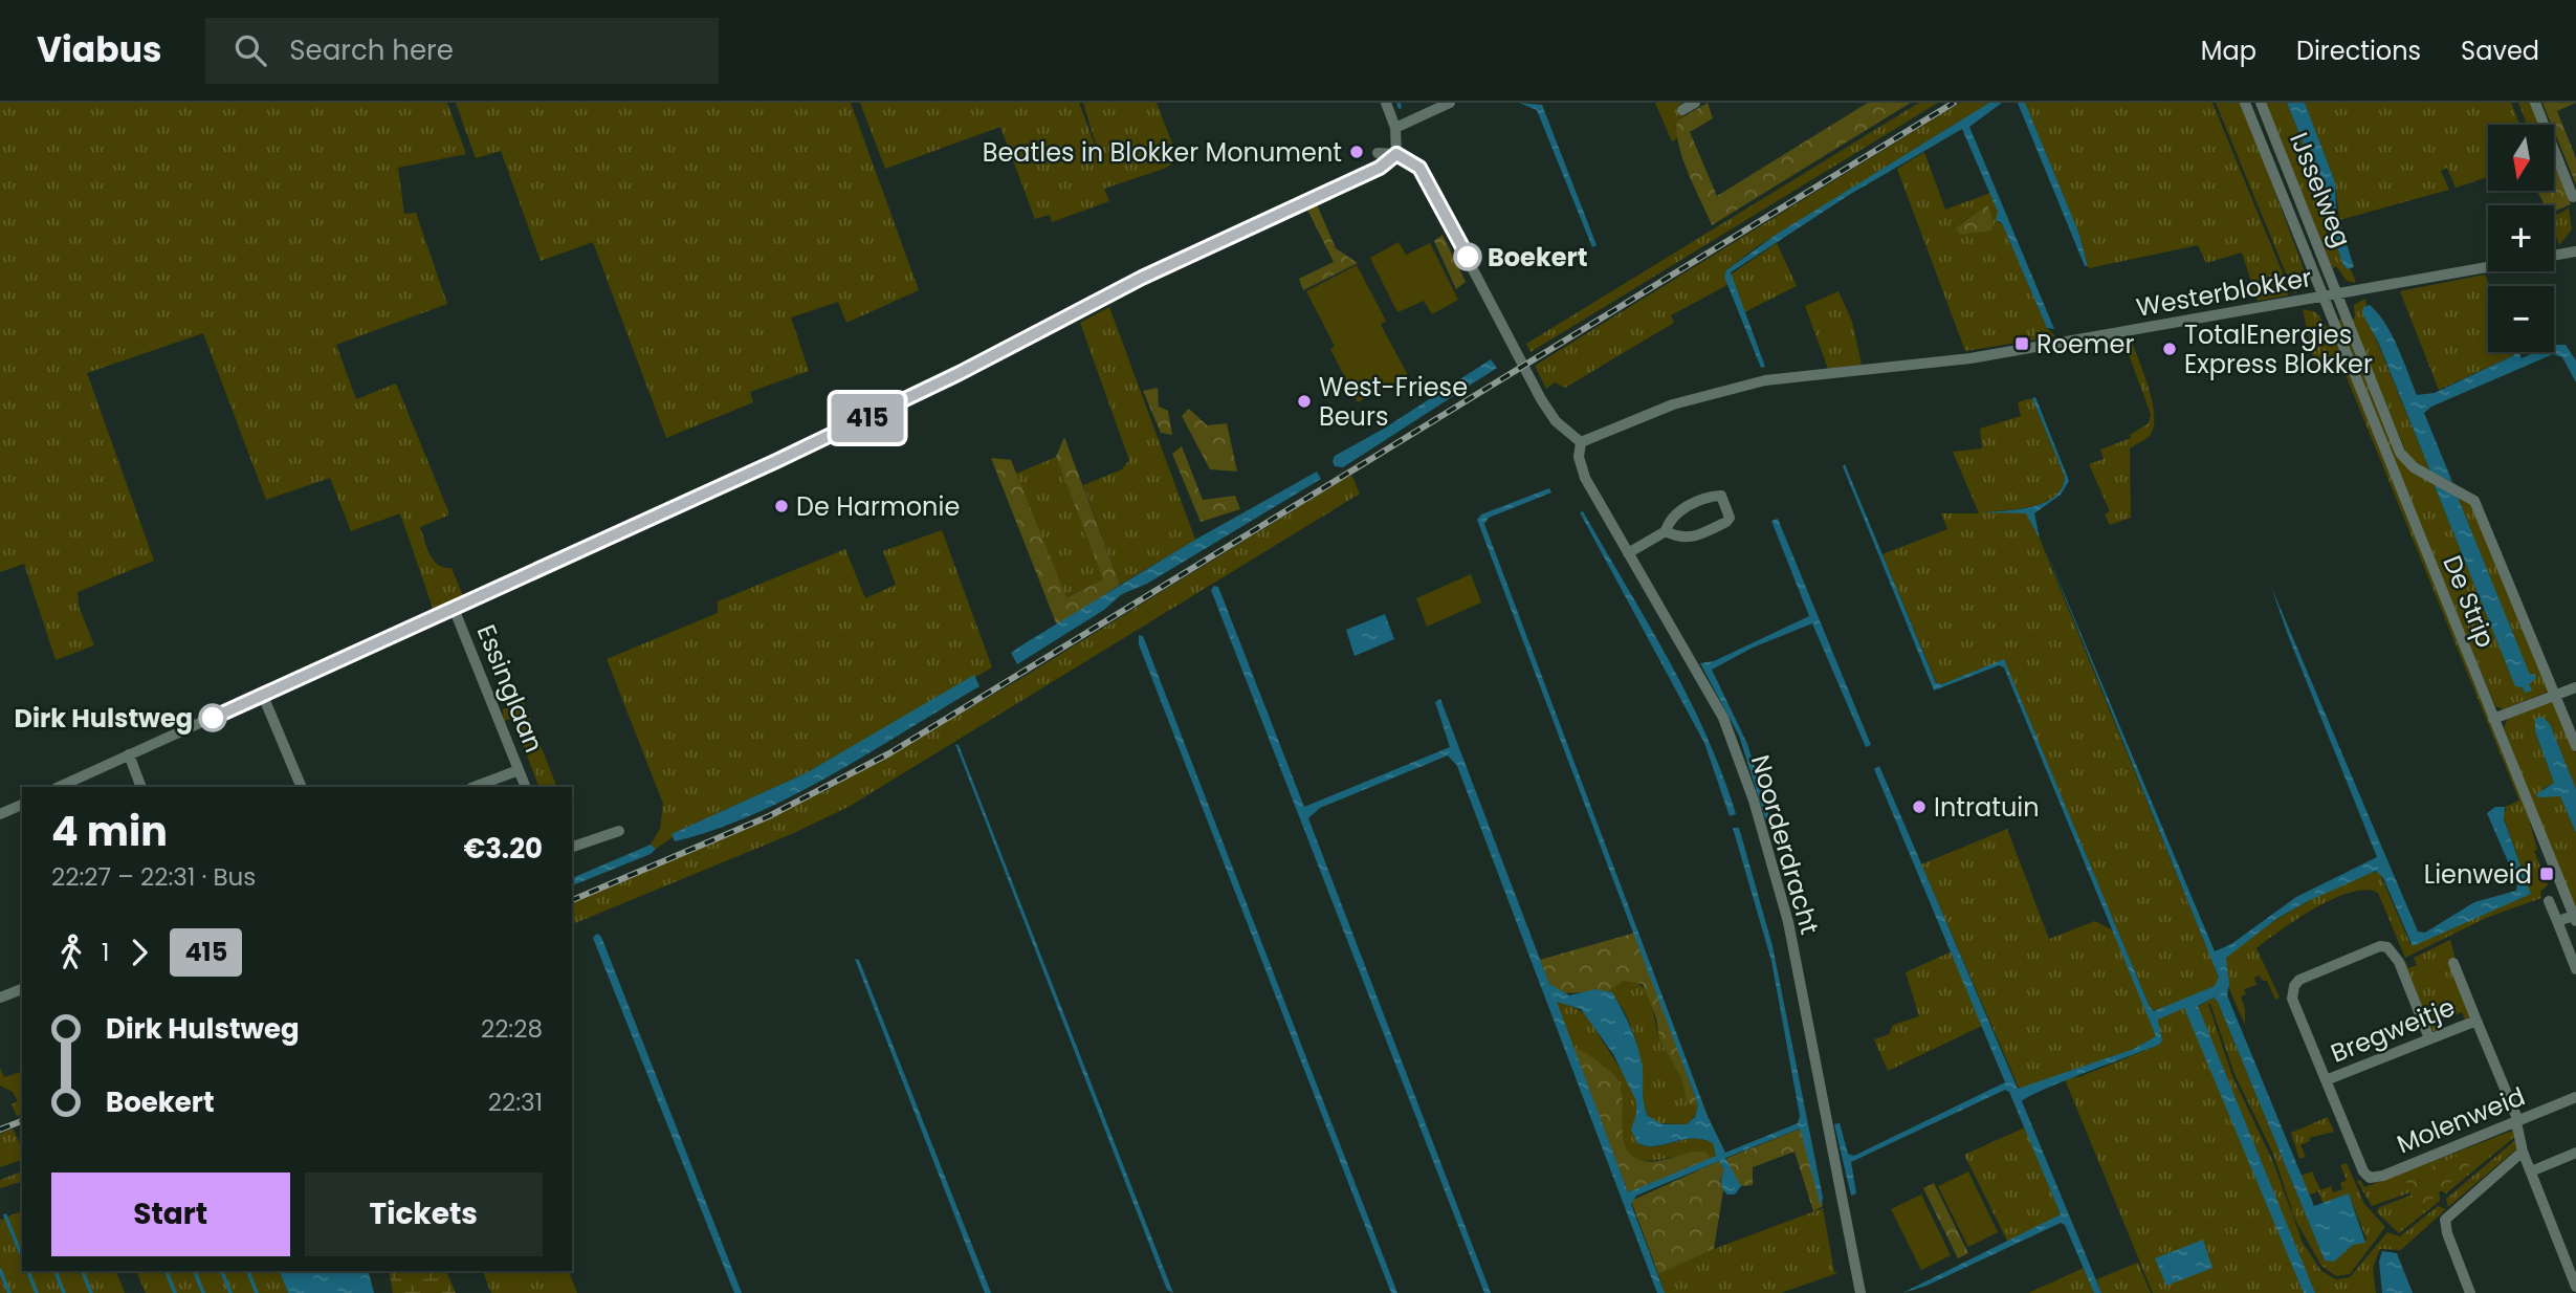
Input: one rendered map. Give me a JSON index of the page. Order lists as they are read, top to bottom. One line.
{"streets":{"street":["IJsselweg","Westerblokker","De Strip","Essinglaan","Noorderdracht","Bregweitje","Molenweid"]},"crossings":[["IJsselweg","Westerblokker"],["IJsselweg","De Strip"],["Westerblokker","De Strip"],["Westerblokker","Noorderdracht"],["Bregweitje","Molenweid"]],"places":{"other":["Beatles in Blokker Monument","Boekert","TotalEnergies Express Blokker","West-Friese Beurs","De Harmonie","Dirk Hulstweg","Intratuin"],"transit":["Roemer","Lienweid"]},"lines":["bus line 415"],"north":"bottom","page":{"header":"Viabus","search":"Search here","nav":["Map","Directions","Saved"],"on_map":"415","map_buttons":["+","−"],"heading":["4 min","22:27 – 22:31 · Bus","€3.20"],"legs":["1","415"],"list":[{"name":"Dirk Hulstweg","value":"22:28"},{"name":"Boekert","value":"22:31"}],"buttons":["Start","Tickets"]}}
